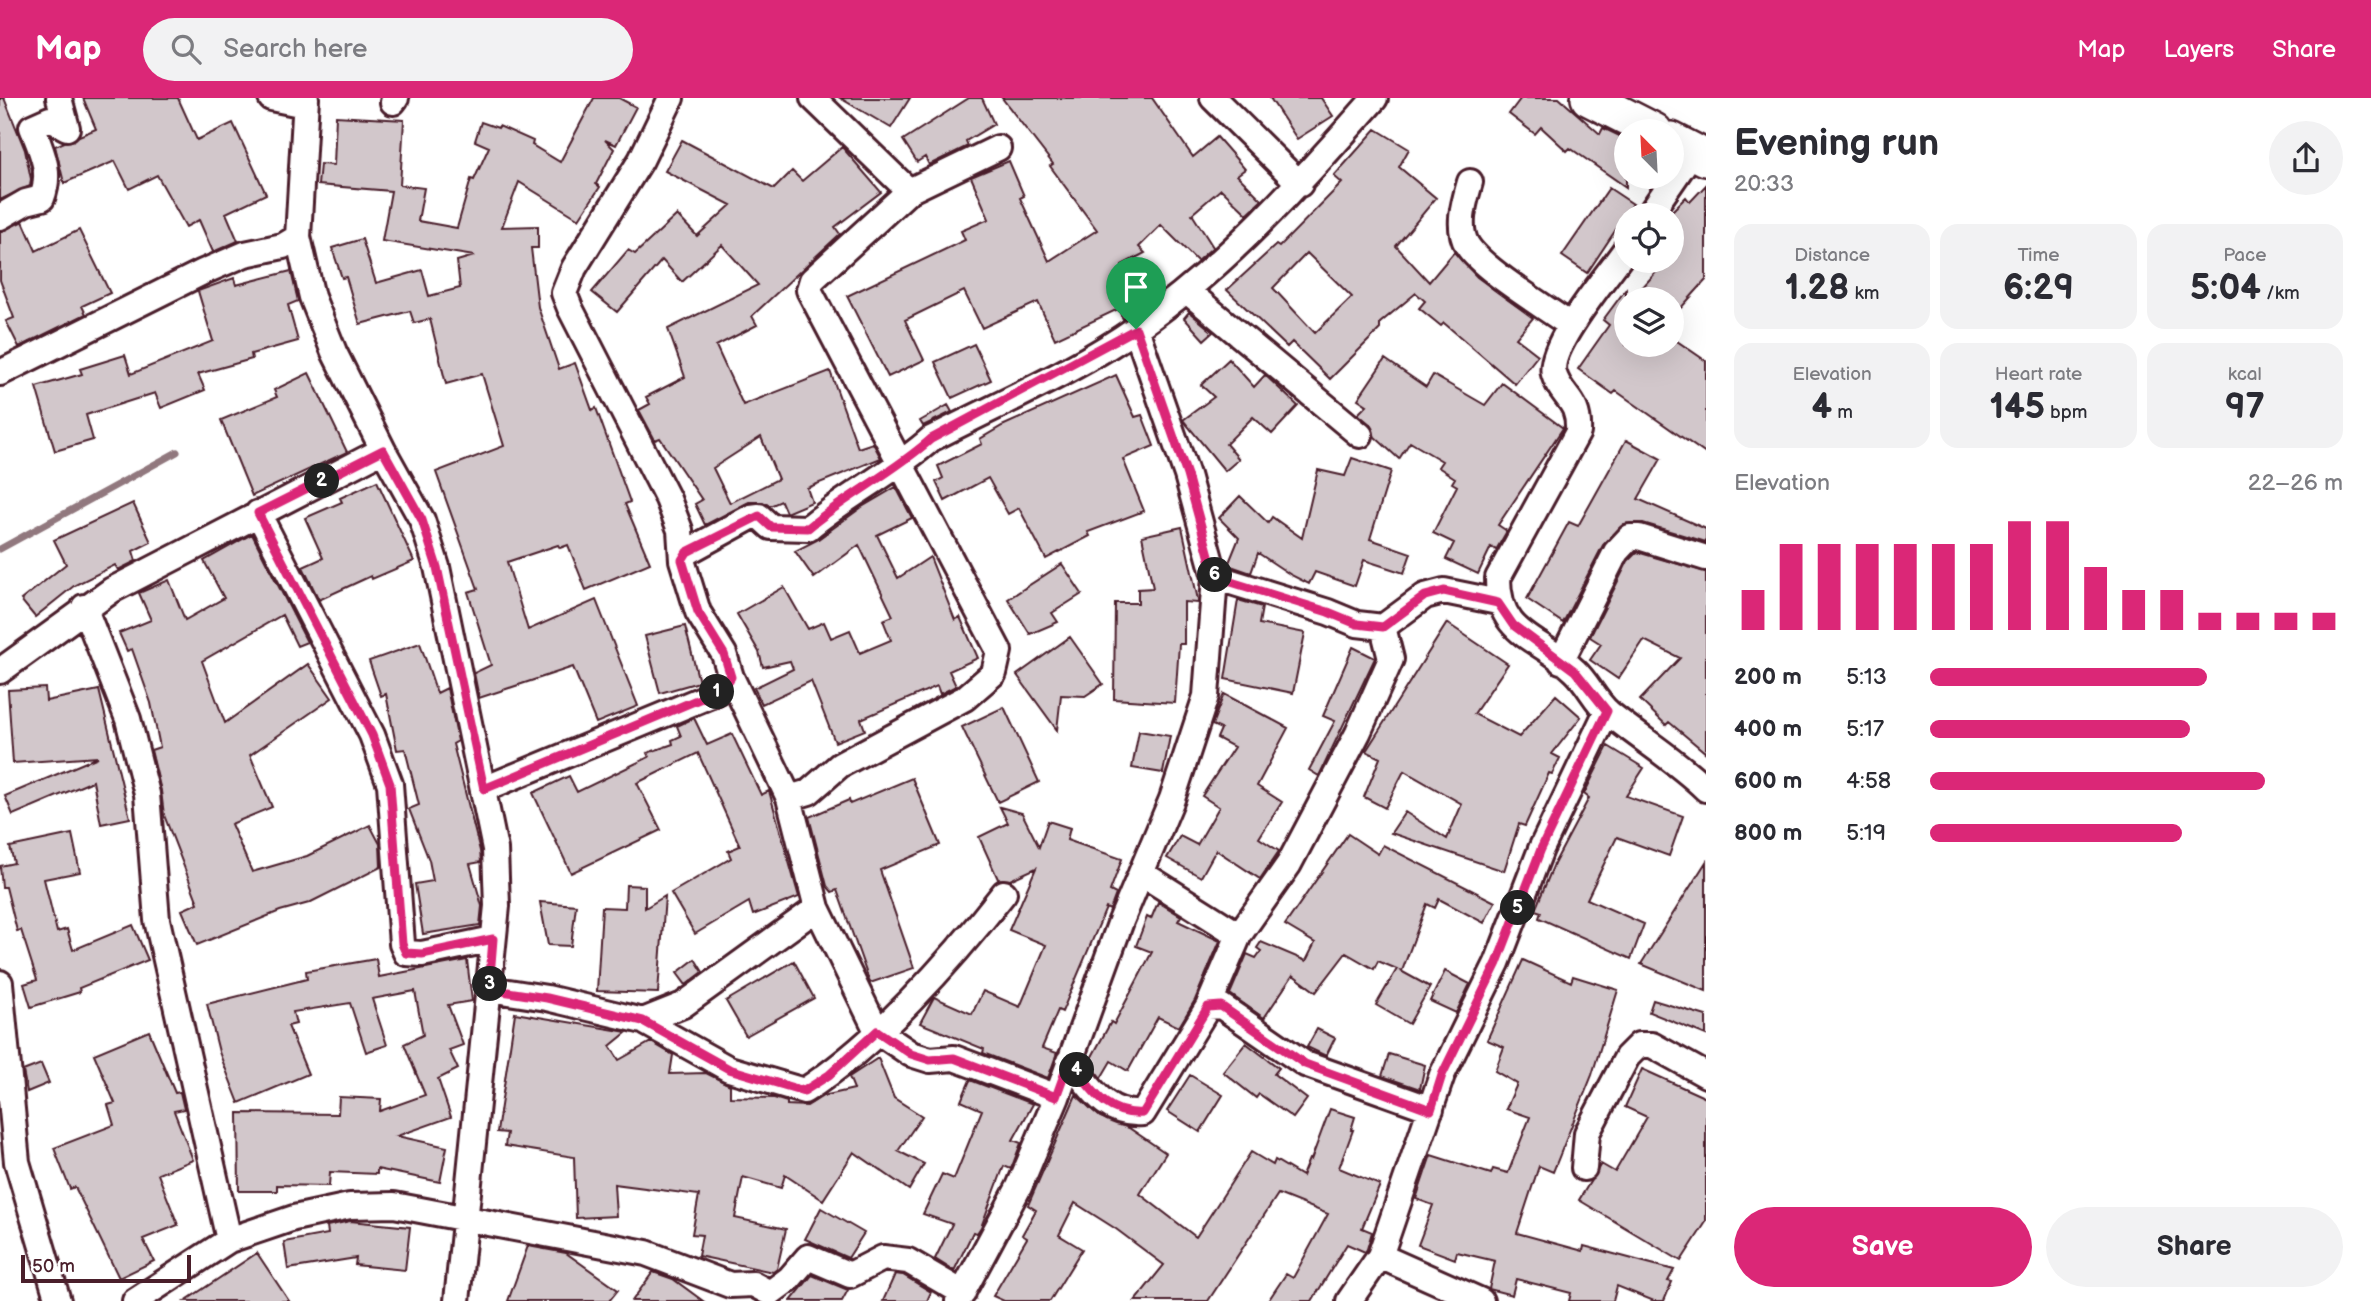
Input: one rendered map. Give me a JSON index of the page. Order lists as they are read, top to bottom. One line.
{"scale_bar":"50 m","north":"top left","page":{"header":"Map","search":"Search here","nav":["Map","Layers","Share"],"heading":["Evening run","20:33"],"stats":[["Distance","1.28 km"],["Time","6:29"],["Pace","5:04 /km"],["Elevation","4 m"],["Heart rate","145 bpm"],["kcal","97"]],"chart":["Elevation","22–26 m"],"pins":["2","6","1","5","3","4"],"list":[{"name":"200 m","note":"5:13"},{"name":"400 m","note":"5:17"},{"name":"600 m","note":"4:58"},{"name":"800 m","note":"5:19"}],"buttons":["Save","Share"],"scale":"50 m"}}
